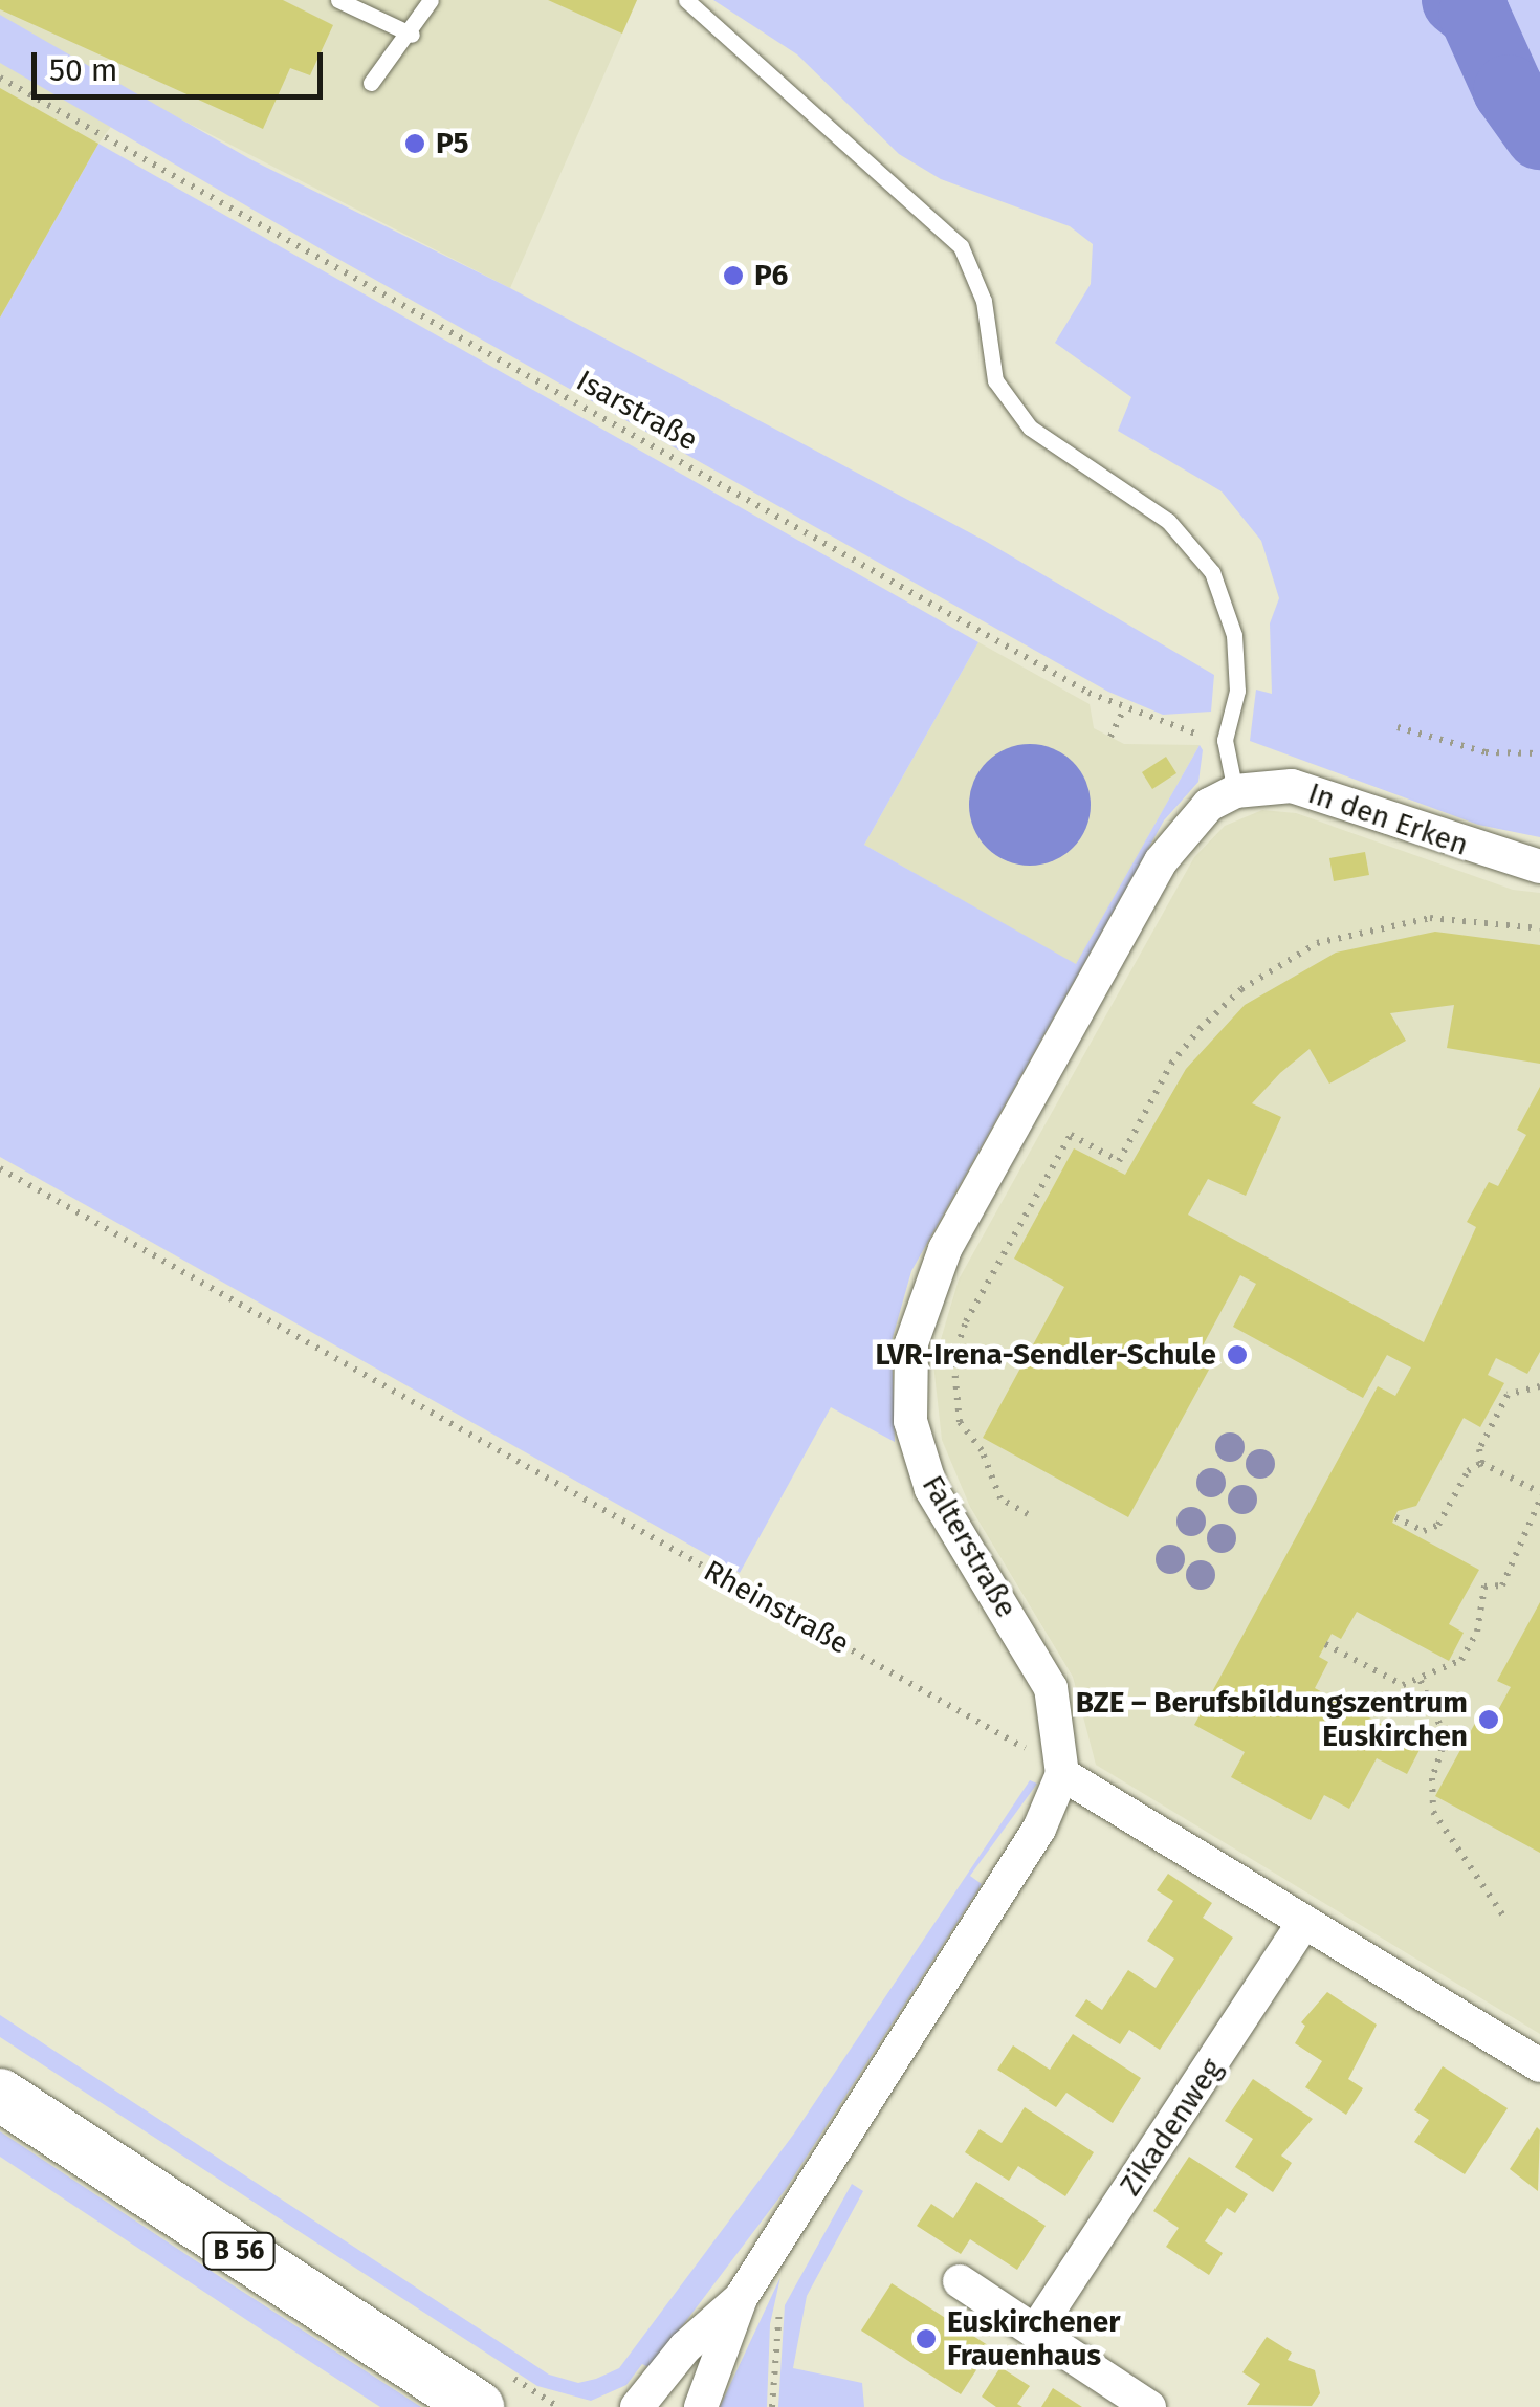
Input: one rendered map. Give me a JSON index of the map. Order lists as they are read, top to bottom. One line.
{"streets":{"main road":["B 56"],"street":["In den Erken","Falterstraße","Zikadenweg"],"path":["Isarstraße","Rheinstraße"]},"crossings":[["Isarstraße","In den Erken"],["Isarstraße","Falterstraße"],["In den Erken","Falterstraße"],["Falterstraße","Rheinstraße"]],"places":["P5","P6","LVR-Irena-Sendler-Schule","BZE – Berufsbildungszentrum Euskirchen","Euskirchener Frauenhaus"],"scale_bar":"50 m"}
